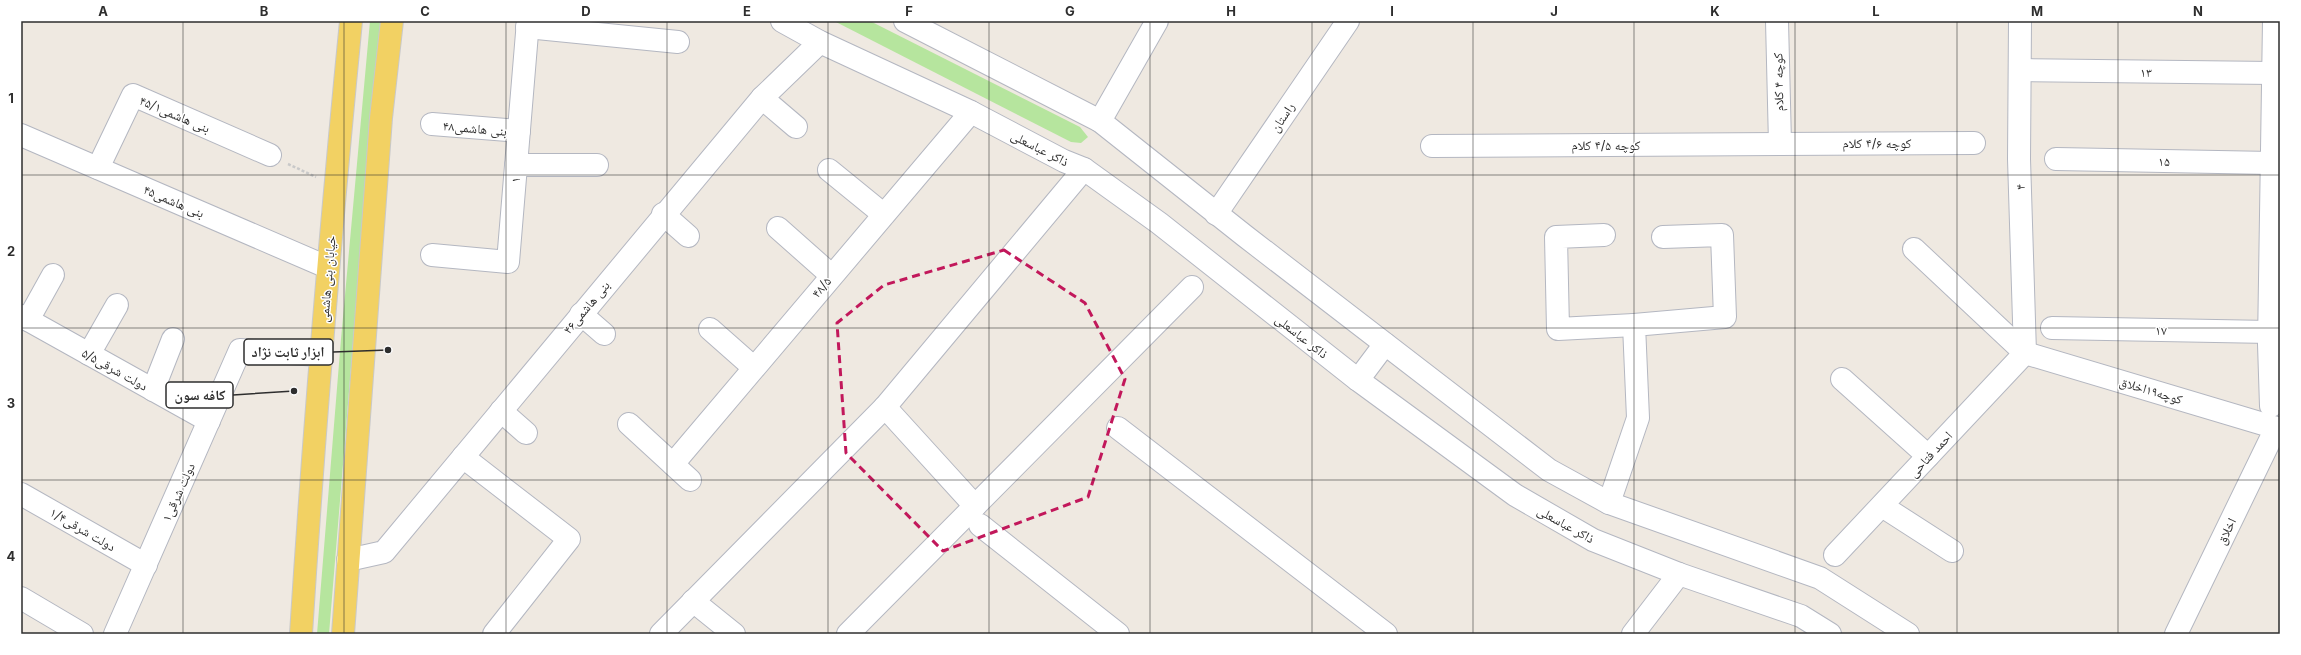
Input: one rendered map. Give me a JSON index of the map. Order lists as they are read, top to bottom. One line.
{"streets":{"main road":["خیابان بنی هاشمی"],"street":["۱۳","کوچه ۴ کلام","۴۵/۱بنی هاشمی","راستان","۴۸بنی هاشمی","کوچه ۴/۶ کلام","کوچه ۴/۵ کلام","ذاکر عباسعلی","۱۵","۱","۴","بنی هاشمی۴۵","۴۸/۵","بنی هاشمی۴۶","۱۷","۵/۵دولت شرقی","کوچه۱۹اخلاق","احمد فتاحی","۱دولت شرقی","۱/۴دولت شرقی","اخلاق"]},"crossings":[["۱۳","۴"],["کوچه ۴ کلام","کوچه ۴/۶ کلام"],["کوچه ۴ کلام","کوچه ۴/۵ کلام"],["۴۵/۱بنی هاشمی","بنی هاشمی۴۵"],["۴۸بنی هاشمی","۱"],["کوچه ۴/۶ کلام","کوچه ۴/۵ کلام"],["ذاکر عباسعلی","۴۸/۵"],["ذاکر عباسعلی","بنی هاشمی۴۶"],["۴","کوچه۱۹اخلاق"],["۴","احمد فتاحی"],["بنی هاشمی۴۵","خیابان بنی هاشمی"],["خیابان بنی هاشمی","۱دولت شرقی"],["۵/۵دولت شرقی","۱دولت شرقی"],["کوچه۱۹اخلاق","احمد فتاحی"],["کوچه۱۹اخلاق","اخلاق"],["۱دولت شرقی","۱/۴دولت شرقی"]],"places":["ابزار ثابت نژاد","کافه سون"],"grid":{"columns":["A","B","C","D","E","F","G","H","I","J","K","L","M","N"],"rows":["1","2","3","4"]}}
